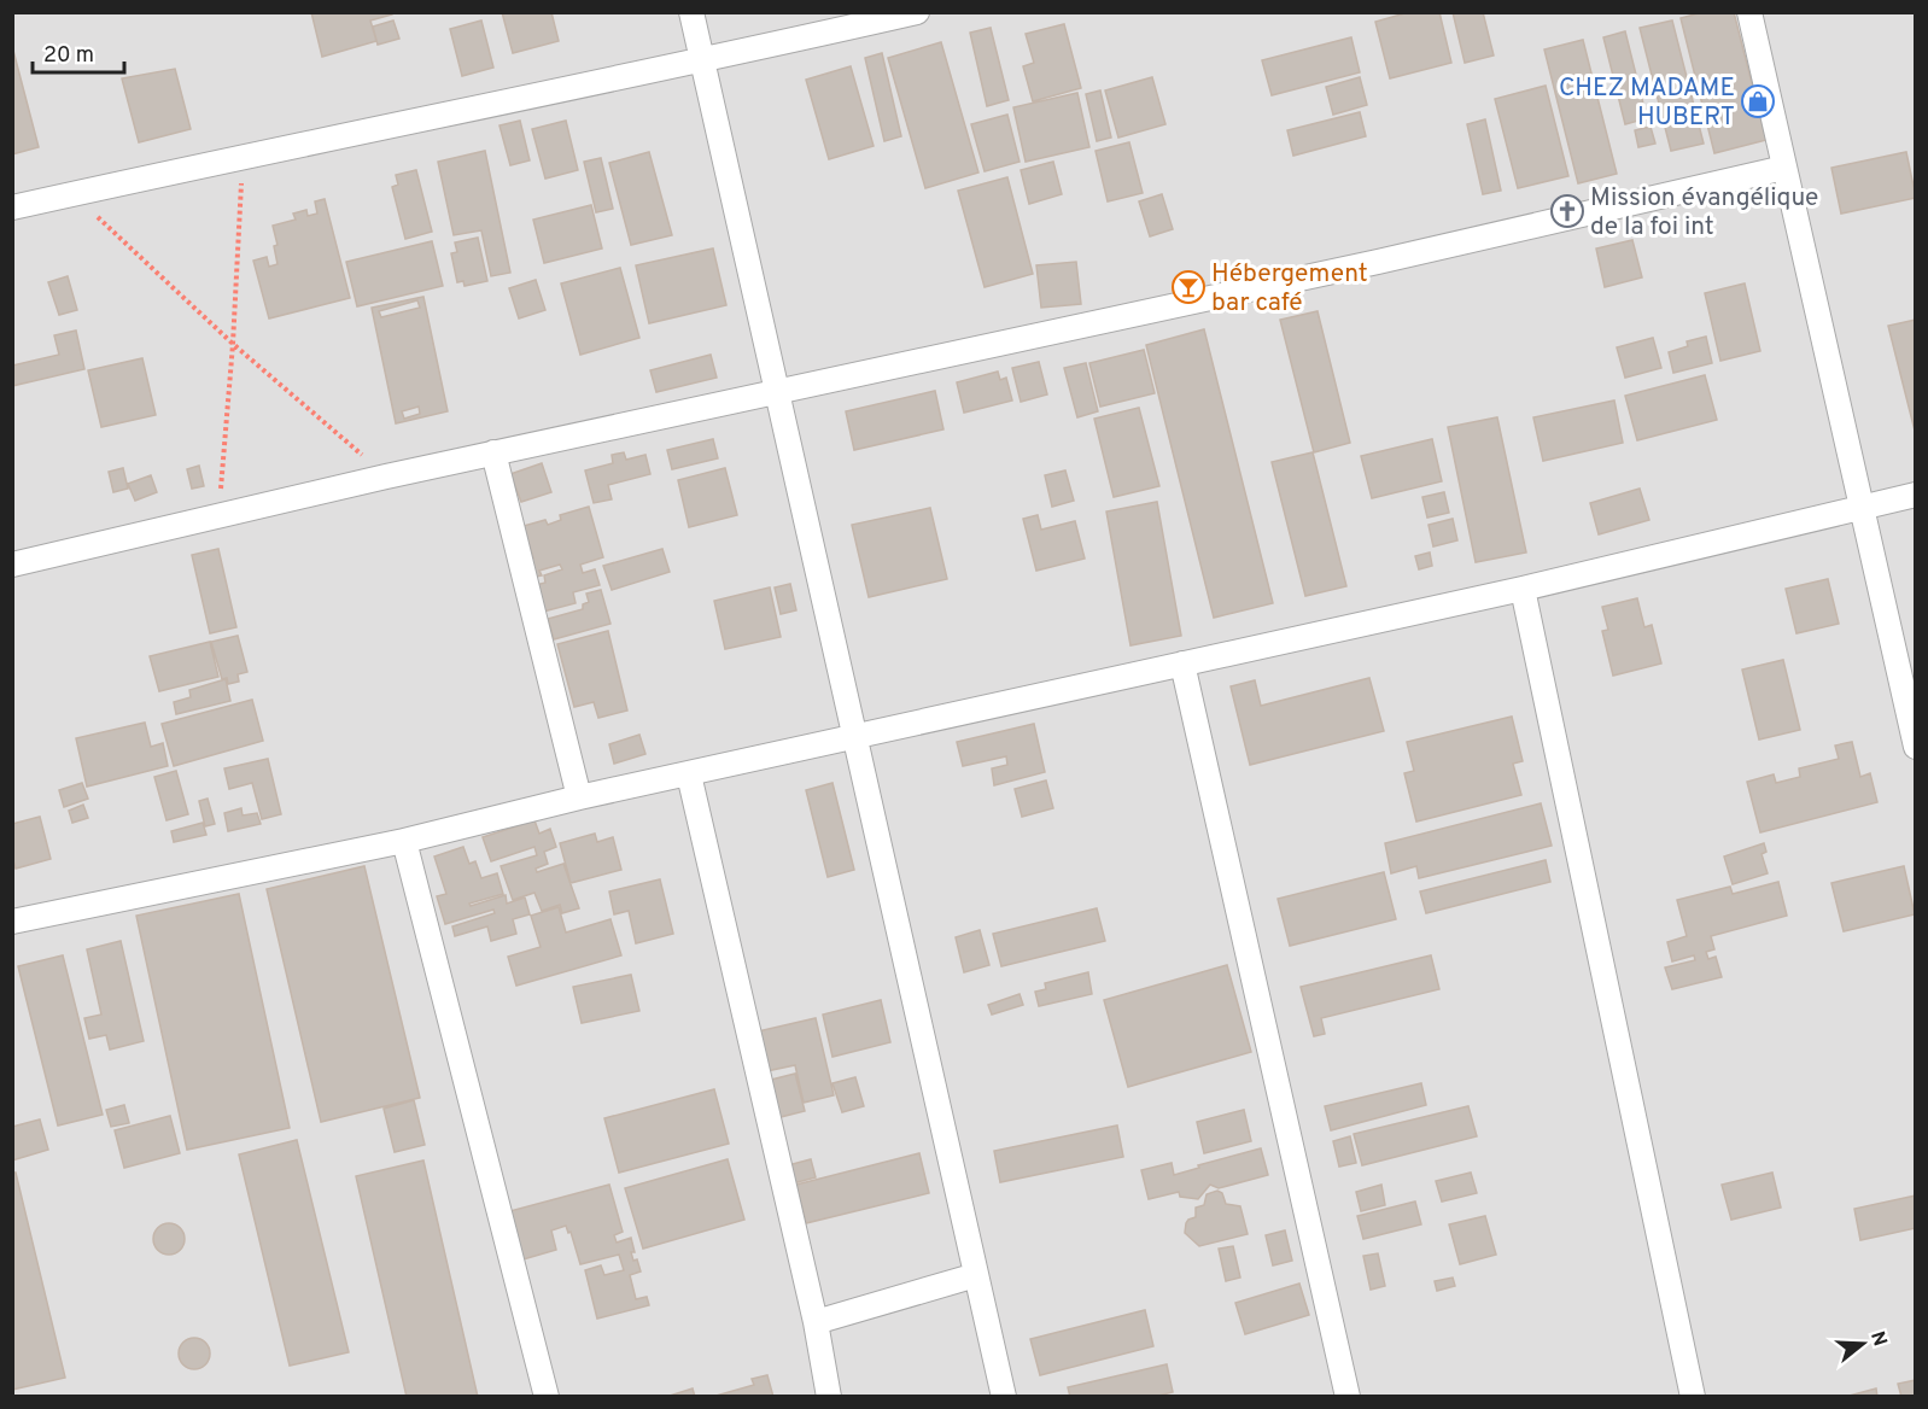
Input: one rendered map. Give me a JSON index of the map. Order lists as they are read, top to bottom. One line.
{"places":{"shop":["CHEZ MADAME HUBERT"],"church":["Mission évangélique de la foi int"],"bar":["Hébergement bar café"]},"scale_bar":"20 m","north":"right"}
